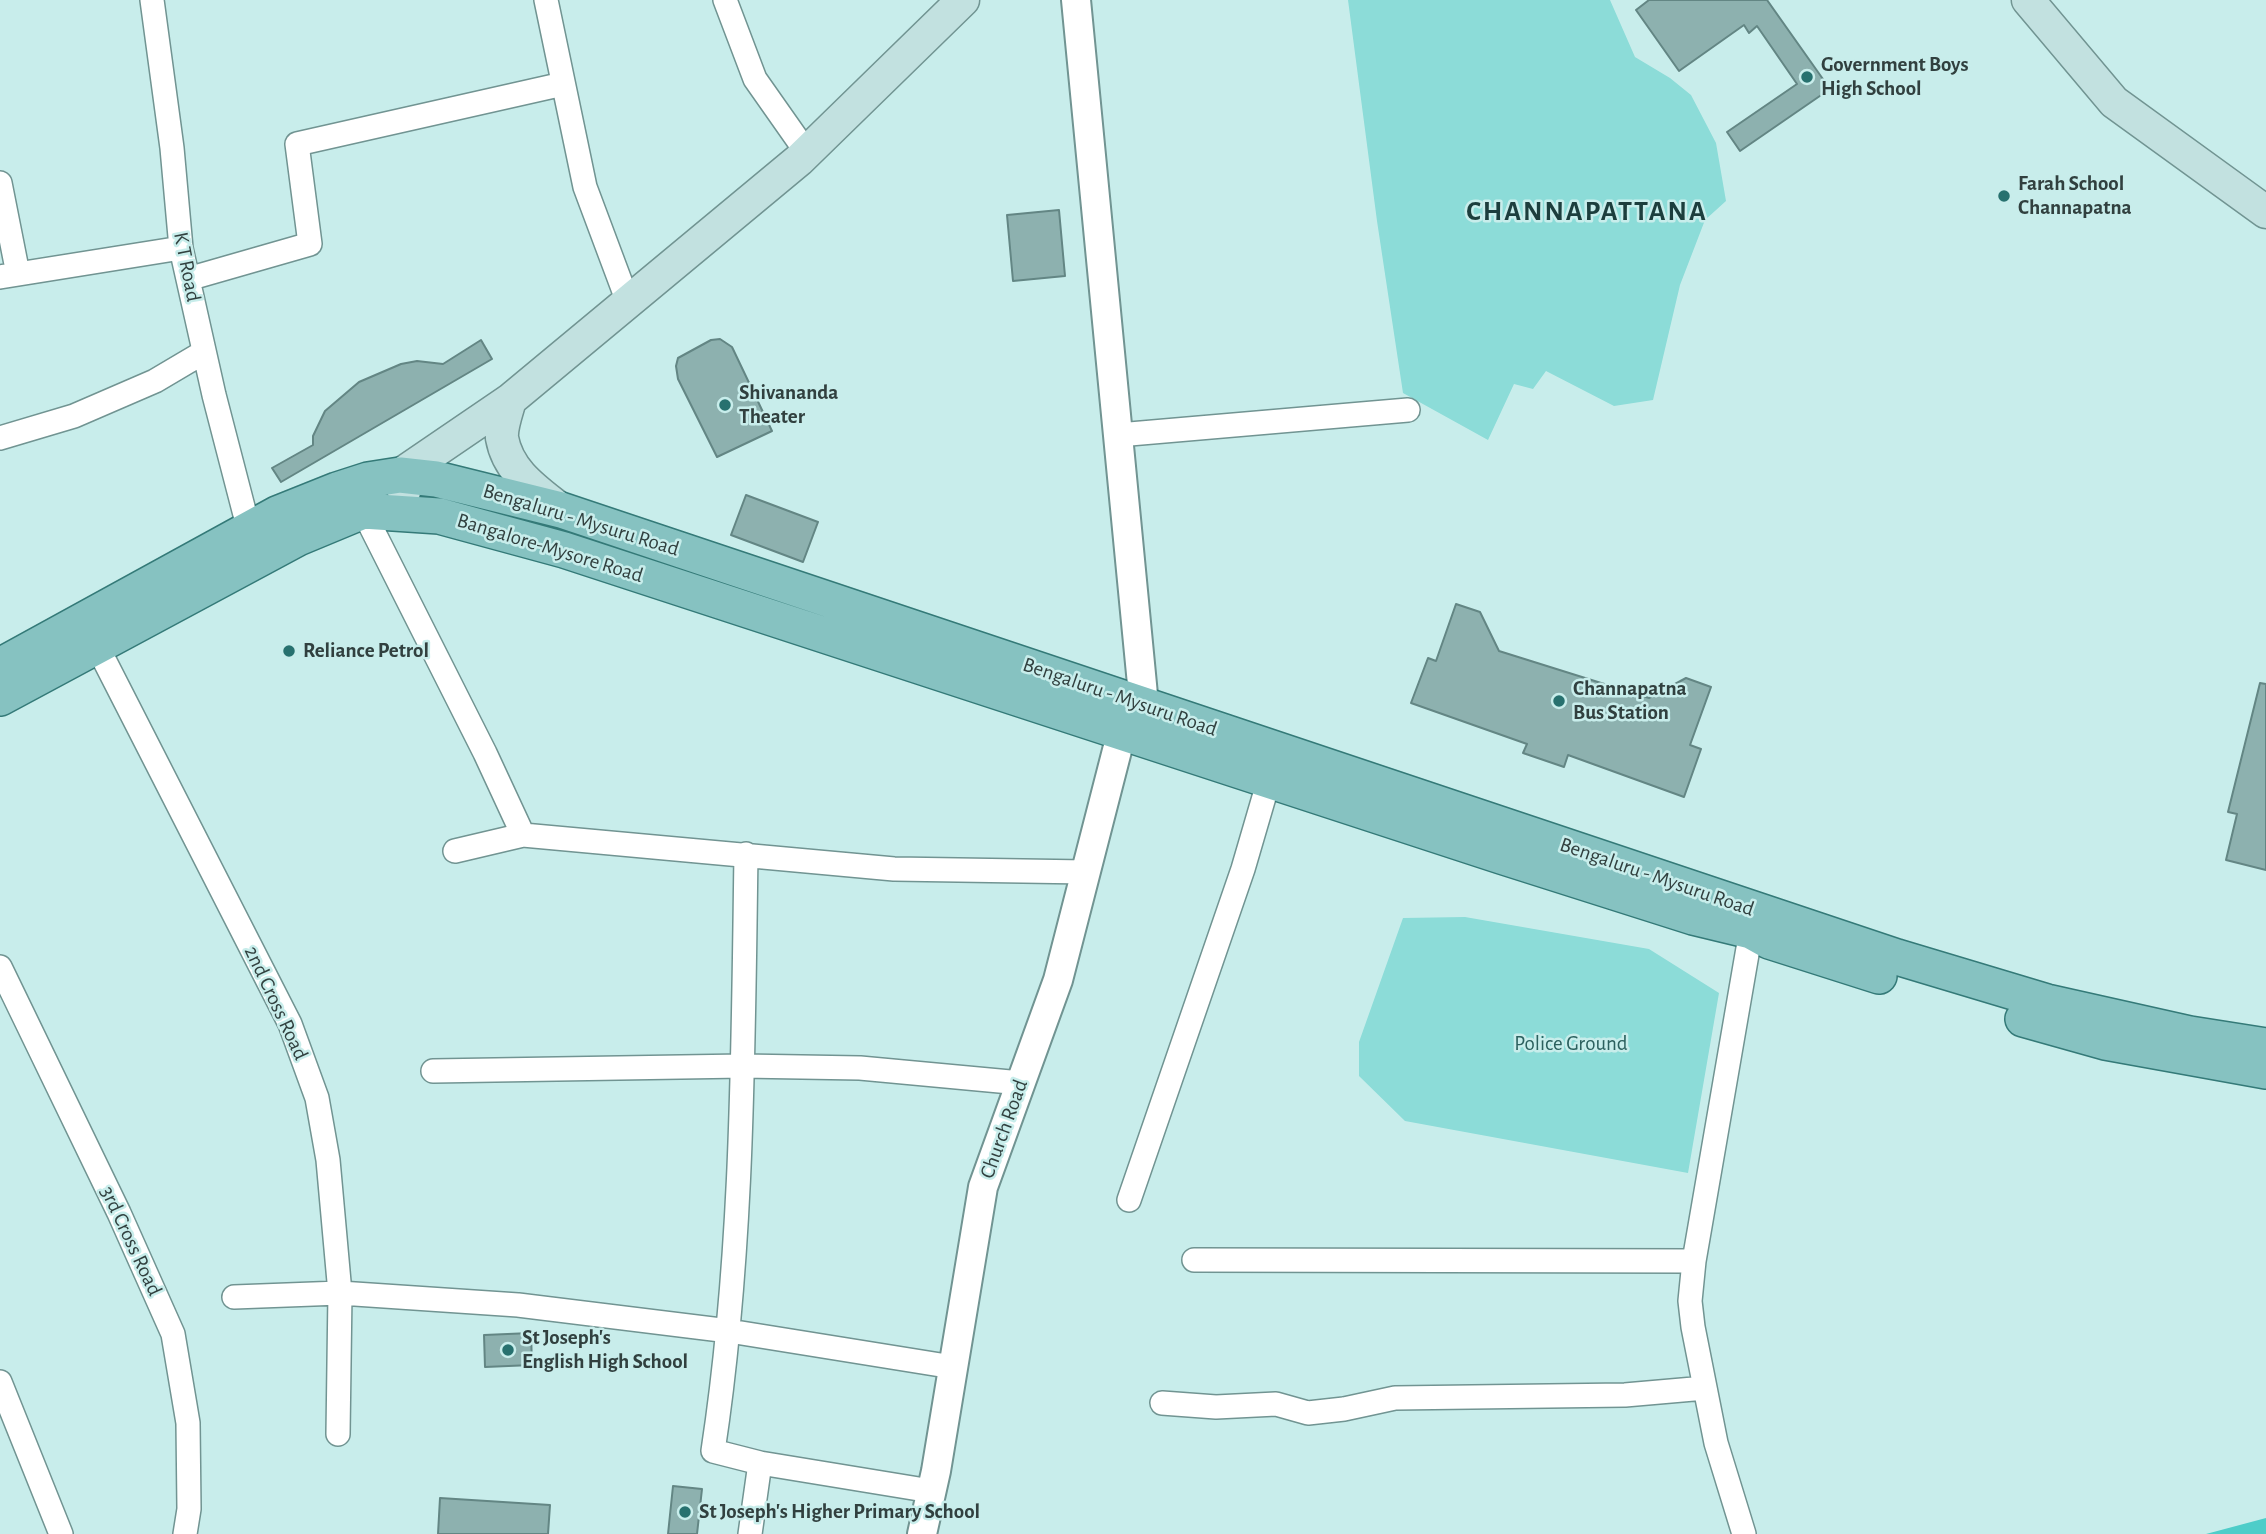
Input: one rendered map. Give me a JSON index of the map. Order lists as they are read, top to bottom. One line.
{"streets":{"main road":["Bengaluru - Mysuru Road","Bangalore-Mysore Road"],"street":["K T Road","2nd Cross Road","Church Road","3rd Cross Road"]},"crossings":[["K T Road","Bengaluru - Mysuru Road"],["Bengaluru - Mysuru Road","Bangalore-Mysore Road"],["Bengaluru - Mysuru Road","Church Road"],["Bangalore-Mysore Road","2nd Cross Road"],["Bangalore-Mysore Road","Church Road"]],"districts":["CHANNAPATTANA"],"parks":["Police Ground"],"places":["Government Boys High School","Farah School Channapatna","Shivananda Theater","Reliance Petrol","Channapatna Bus Station","St Joseph's English High School","St Joseph's Higher Primary School"]}
